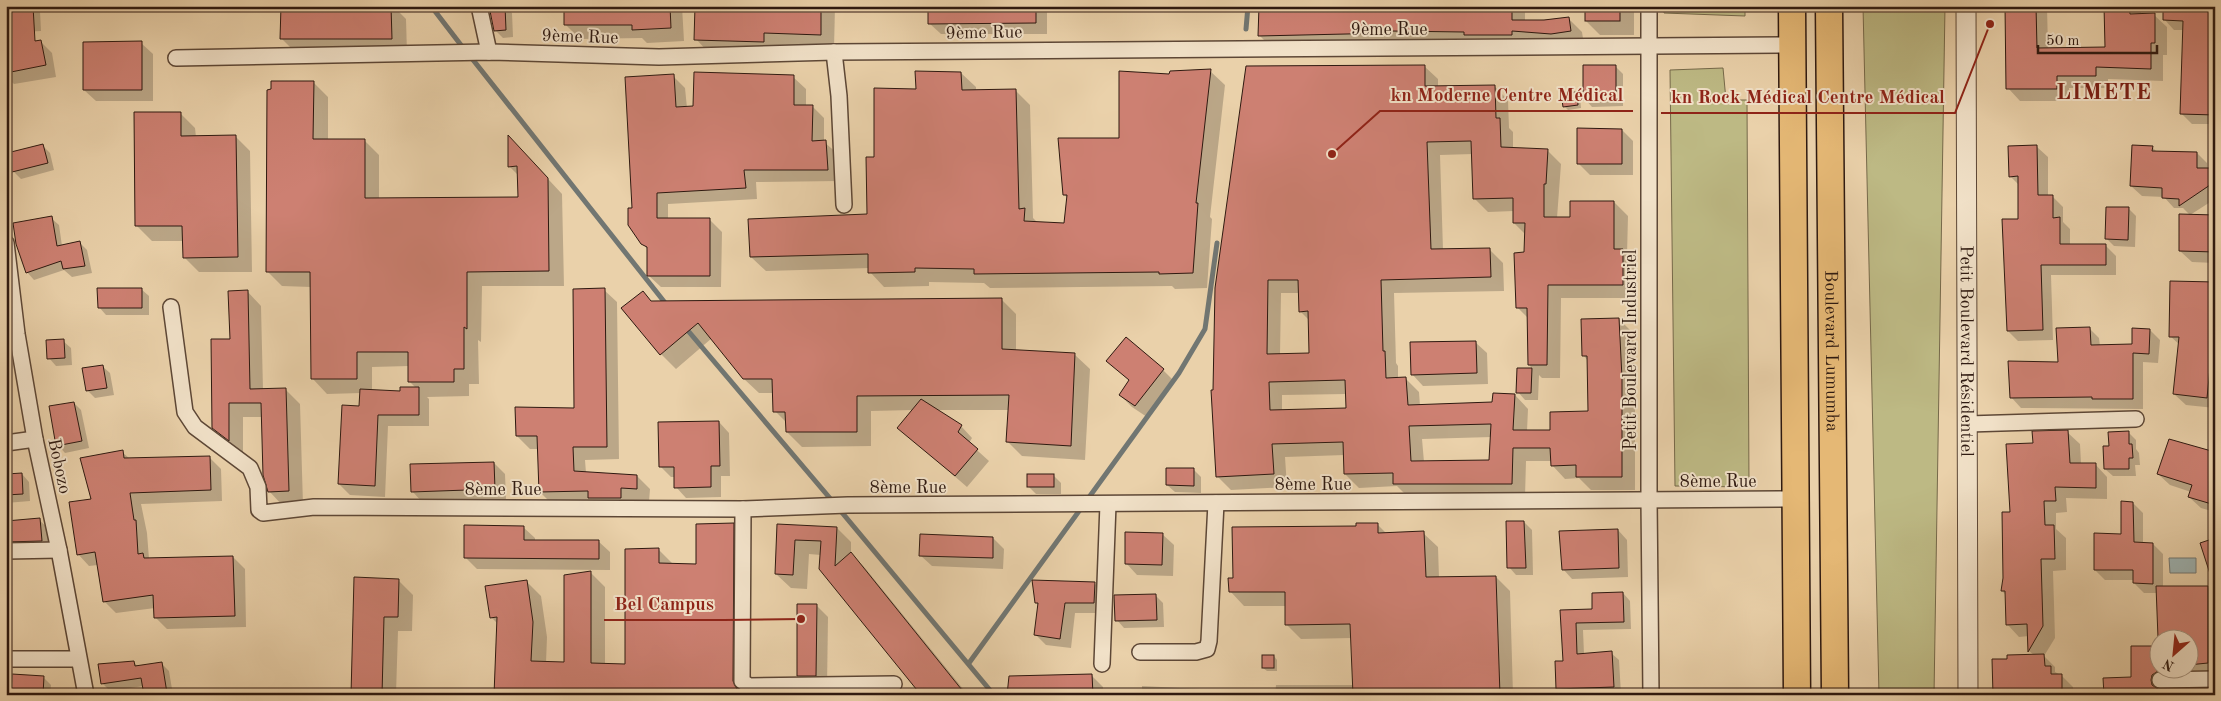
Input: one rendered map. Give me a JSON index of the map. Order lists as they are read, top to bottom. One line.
{"streets":{"highway":["Boulevard Lumumba"],"street":["9ème Rue","Petit Boulevard Industriel","Petit Boulevard Résidentiel","Bobozo","8ème Rue"]},"crossings":[["9ème Rue","Petit Boulevard Industriel"],["9ème Rue","Boulevard Lumumba"],["Petit Boulevard Industriel","8ème Rue"],["Boulevard Lumumba","8ème Rue"]],"districts":["LIMETE"],"places":["kn Rock Médical Centre Médical","kn Moderne Centre Médical","Bel Campus"],"scale_bar":"50 m","north":"bottom left"}
